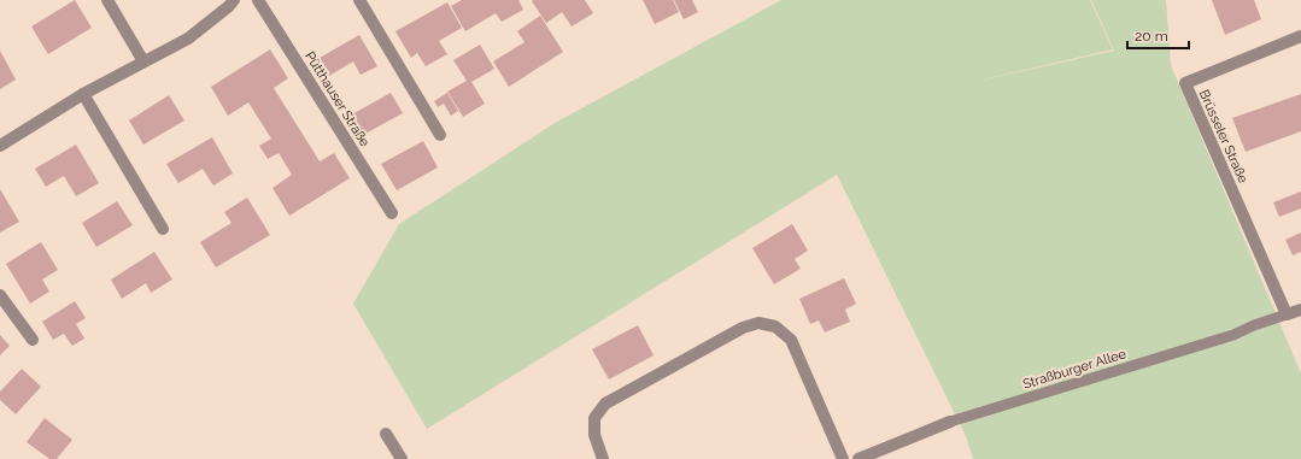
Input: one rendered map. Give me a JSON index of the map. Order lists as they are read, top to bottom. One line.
{"streets":{"street":["Pütthauser Straße","Brüsseler Straße","Straßburger Allee"]},"crossings":[["Brüsseler Straße","Straßburger Allee"]],"scale_bar":"20 m"}
